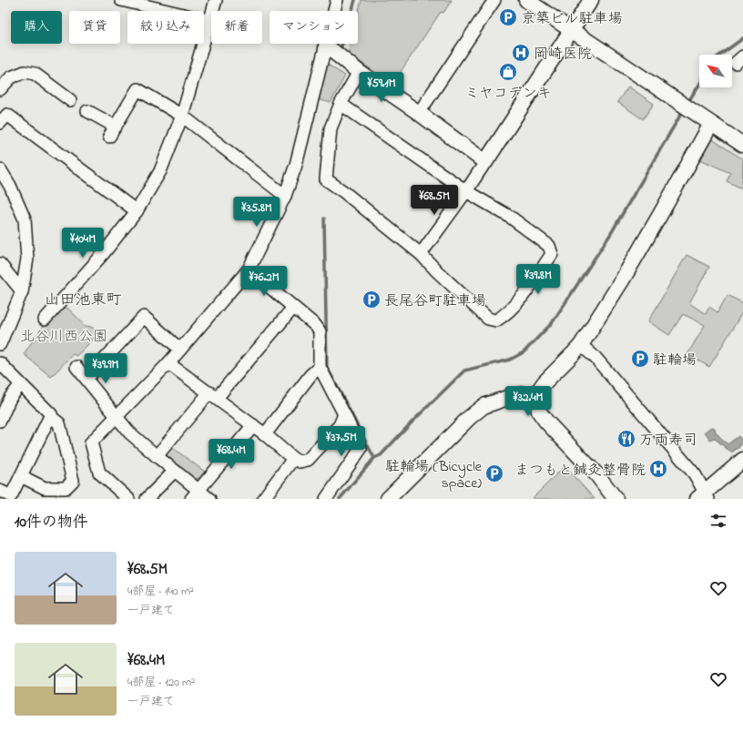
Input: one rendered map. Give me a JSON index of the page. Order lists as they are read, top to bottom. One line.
{"districts":["山田池東町"],"parks":["北谷川西公園"],"places":{"parking":["京築ビル駐車場","長尾谷町駐車場","駐輪場","駐輪場 (Bicycle space)"],"hospital":["岡崎医院","まつもと鍼灸整骨院"],"shop":["ミヤコデンキ"],"restaurant":["万両寿司"]},"north":"top left","page":{"chip":["購入","賃貸","絞り込み","新着","マンション"],"price":["¥59.1M","¥68.5M","¥35.8M","¥104M","¥39.8M","¥76.2M","¥39.9M","¥32.4M","¥37.5M","¥68.4M"],"heading":"10件の物件","list":[{"name":"¥68.5M","note":"4部屋 · 140 m² · 一戸建て"},{"name":"¥68.4M","note":"4部屋 · 120 m² · 一戸建て"}]}}
